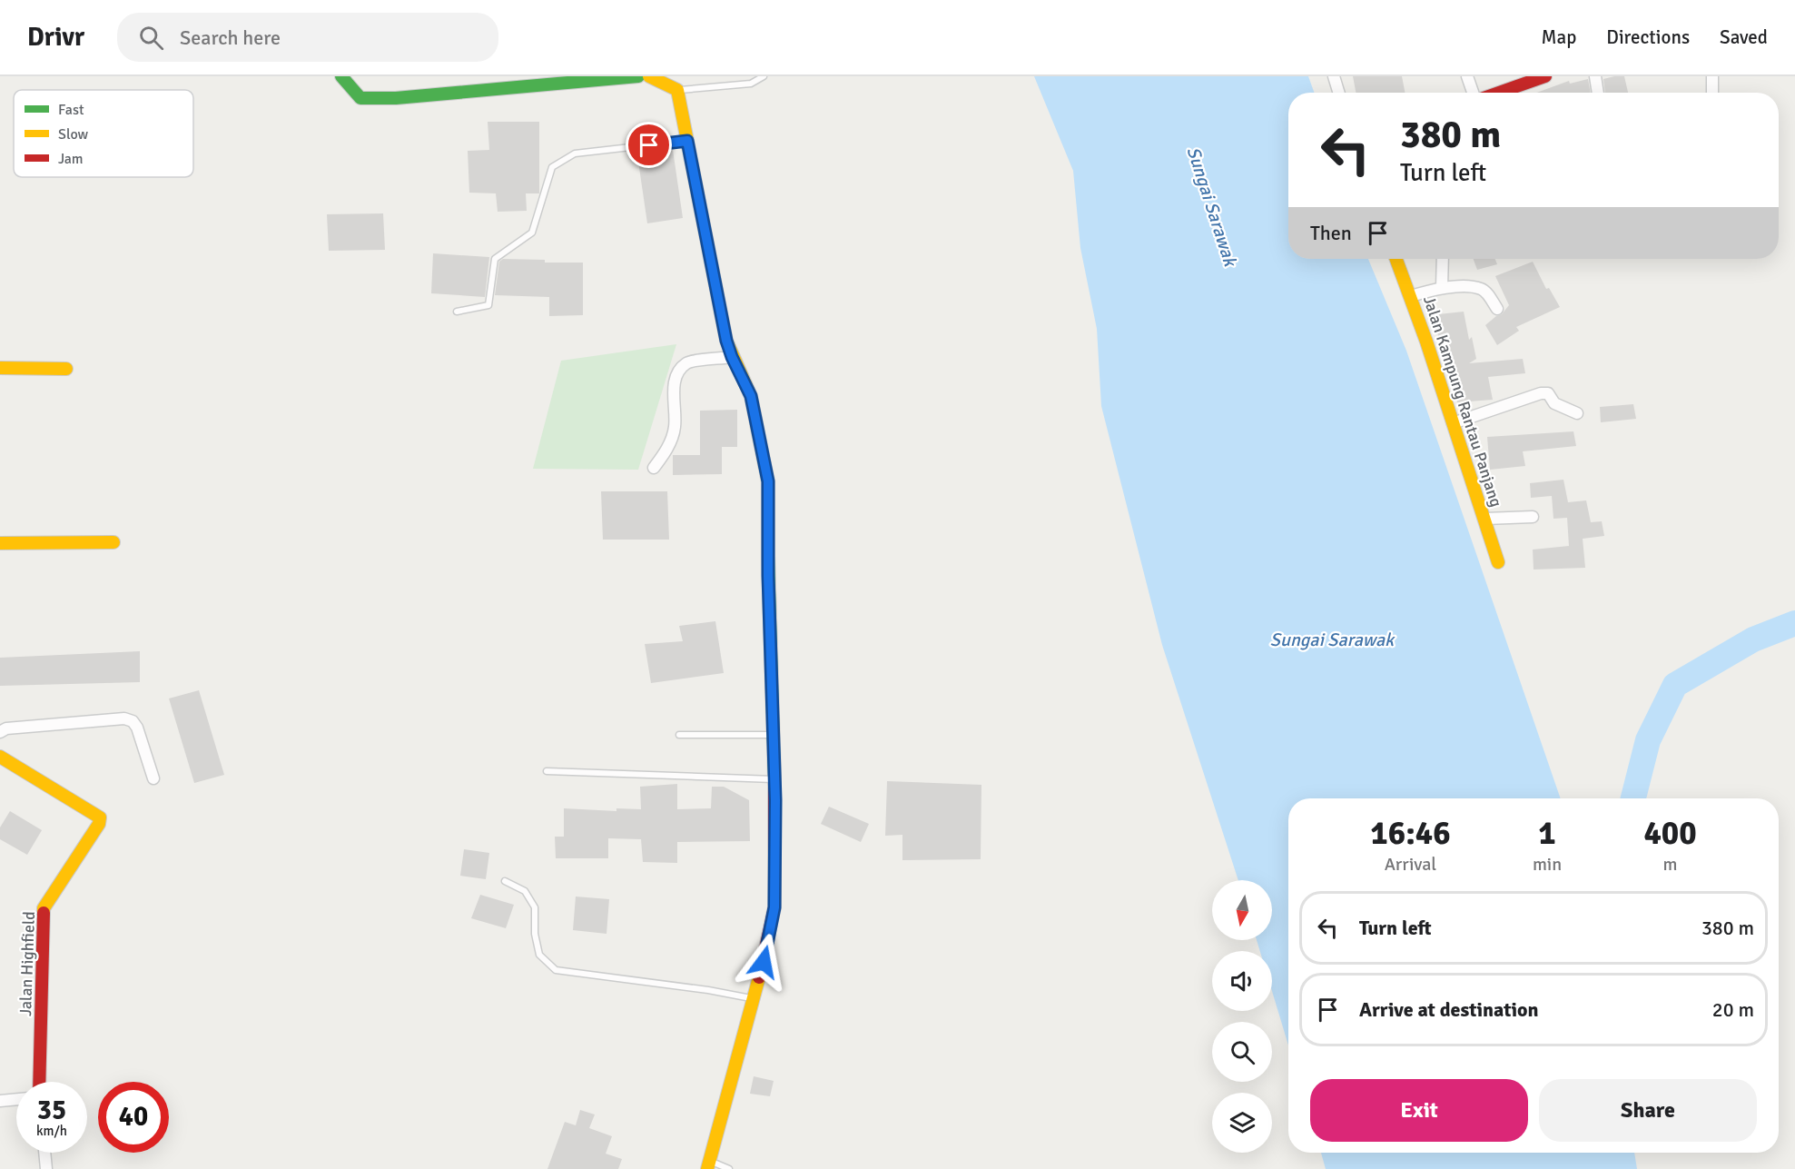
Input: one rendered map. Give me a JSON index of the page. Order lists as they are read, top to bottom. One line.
{"streets":{"street":["Jalan Kampung Rantau Panjang","Jalan Highfield"]},"water":["Sungai Sarawak"],"legend":["Fast","Slow","Jam"],"north":"bottom","page":{"header":"Drivr","search":"Search here","nav":["Map","Directions","Saved"],"turn":["380 m","Turn left"],"then":"Then","eta":["16:46","Arrival","1","min","400","m"],"list":[{"name":"Turn left","value":"380 m"},{"name":"Arrive at destination","value":"20 m"}],"buttons":["Exit","Share"],"speed":"35 km/h","limit":"40"}}
